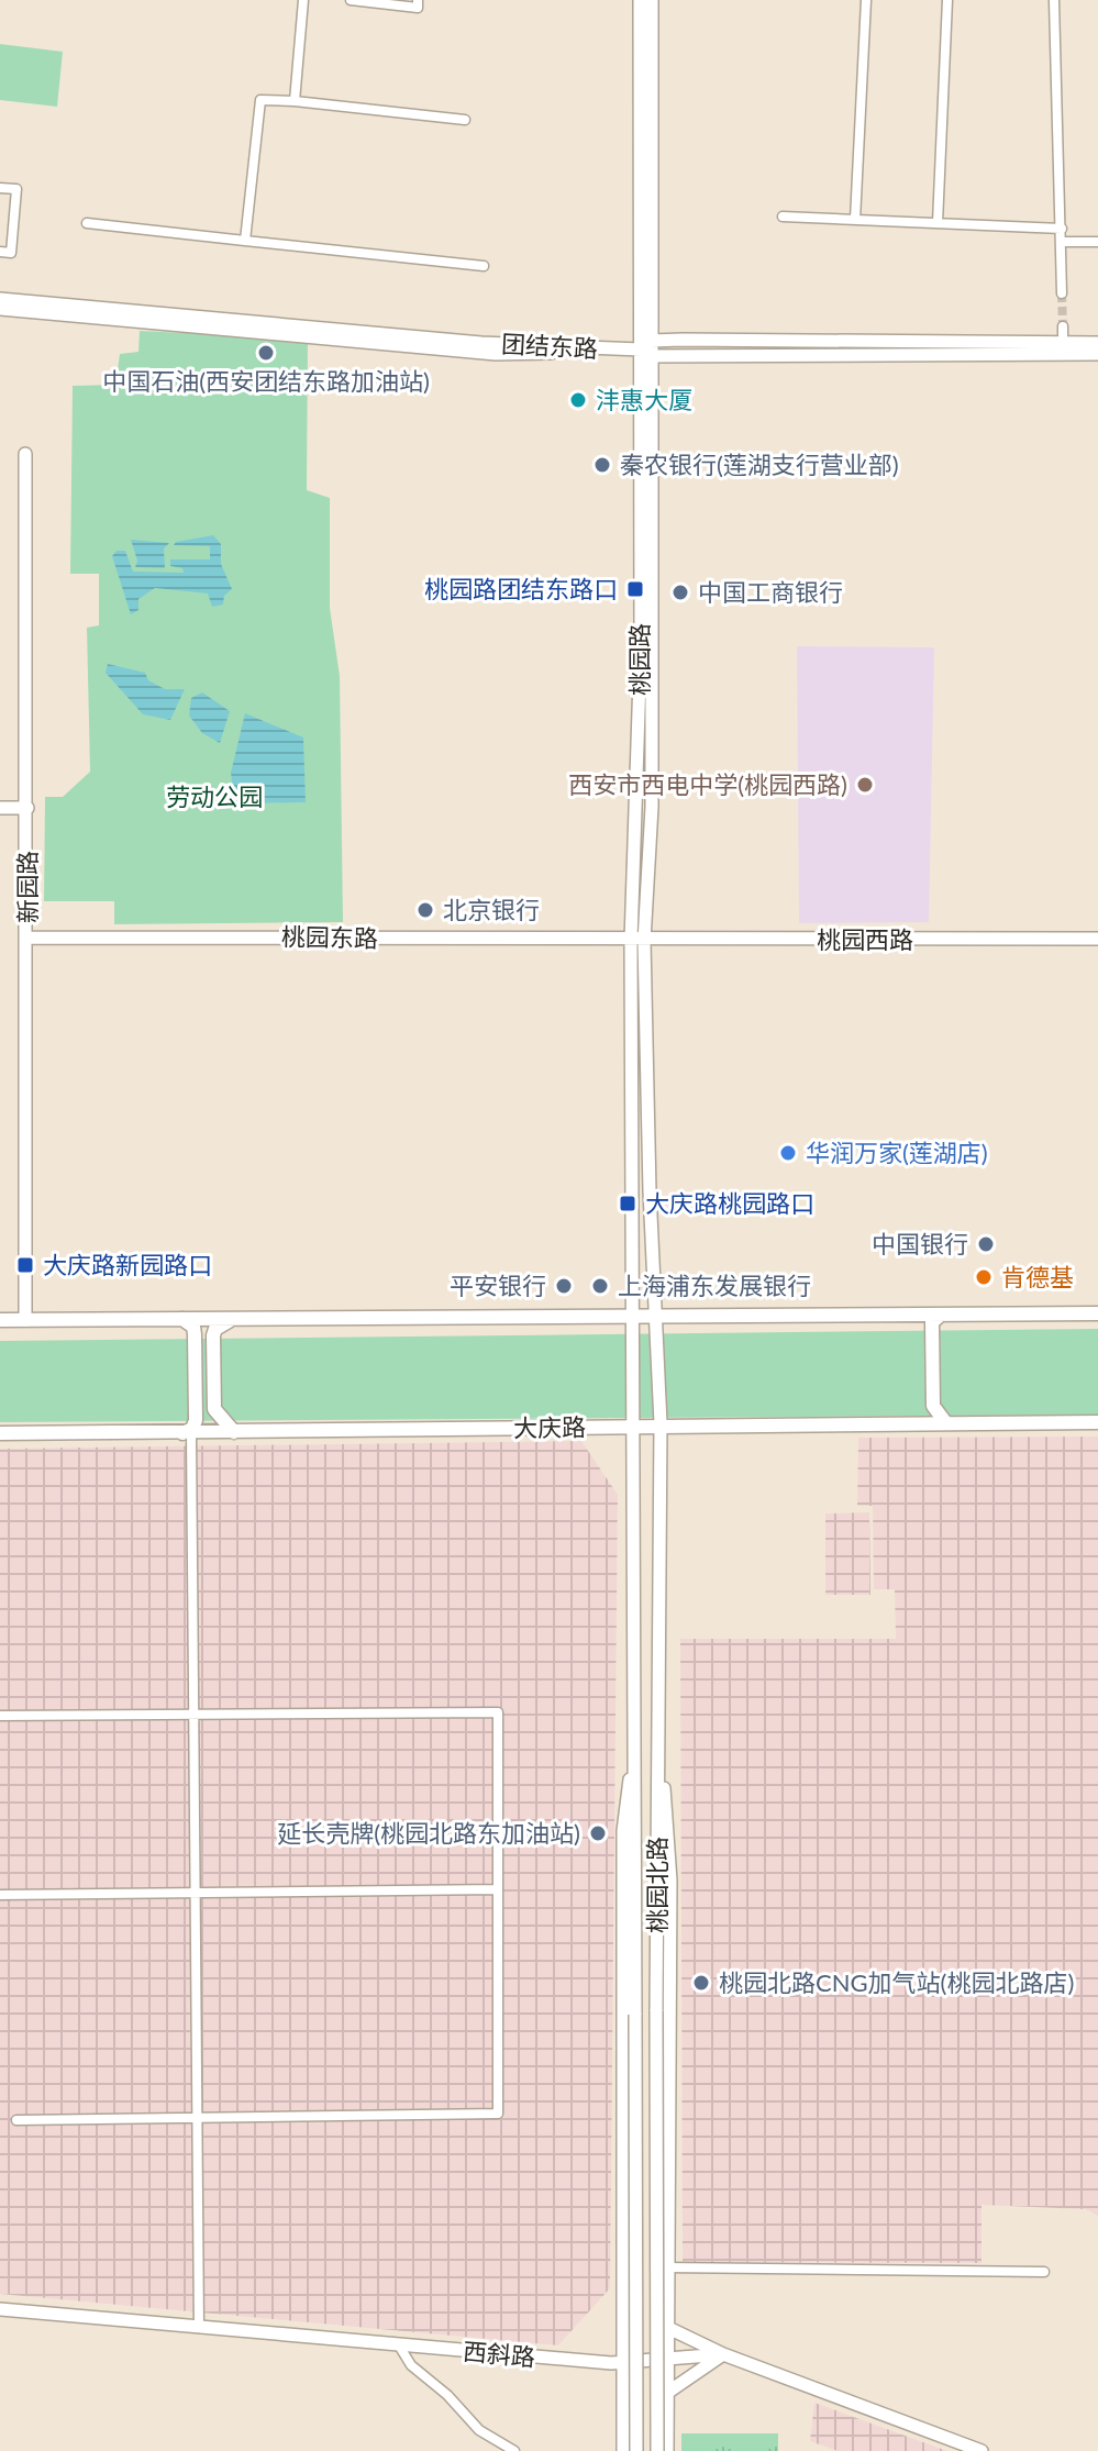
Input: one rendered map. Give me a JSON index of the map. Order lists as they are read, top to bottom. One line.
{"streets":{"main road":["大庆路"],"street":["团结东路","桃园路","新园路","桃园东路","桃园西路","桃园北路","西斜路"]},"crossings":[["团结东路","桃园路"],["桃园路","桃园东路"],["桃园路","桃园西路"],["桃园路","桃园北路"],["新园路","桃园东路"],["桃园东路","桃园西路"],["大庆路","桃园北路"]],"parks":["劳动公园"],"places":{"other":["中国石油(西安团结东路加油站)","沣惠大厦","秦农银行(莲湖支行营业部)","中国工商银行","西安市西电中学(桃园西路)","北京银行","华润万家(莲湖店)","中国银行","肯德基","平安银行","上海浦东发展银行","延长壳牌(桃园北路东加油站)","桃园北路CNG加气站(桃园北路店)"],"transit":["桃园路团结东路口","大庆路桃园路口","大庆路新园路口"]}}
